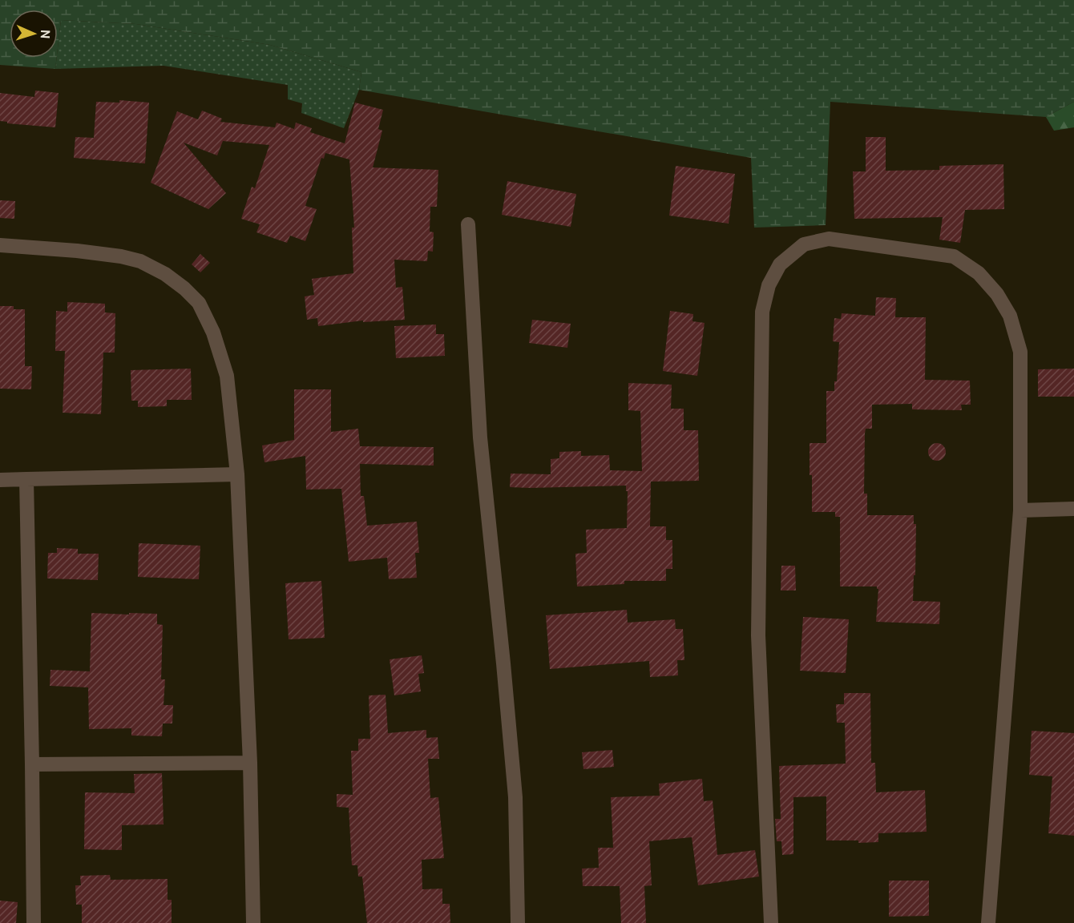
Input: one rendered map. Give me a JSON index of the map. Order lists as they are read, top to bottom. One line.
{"north":"right"}
